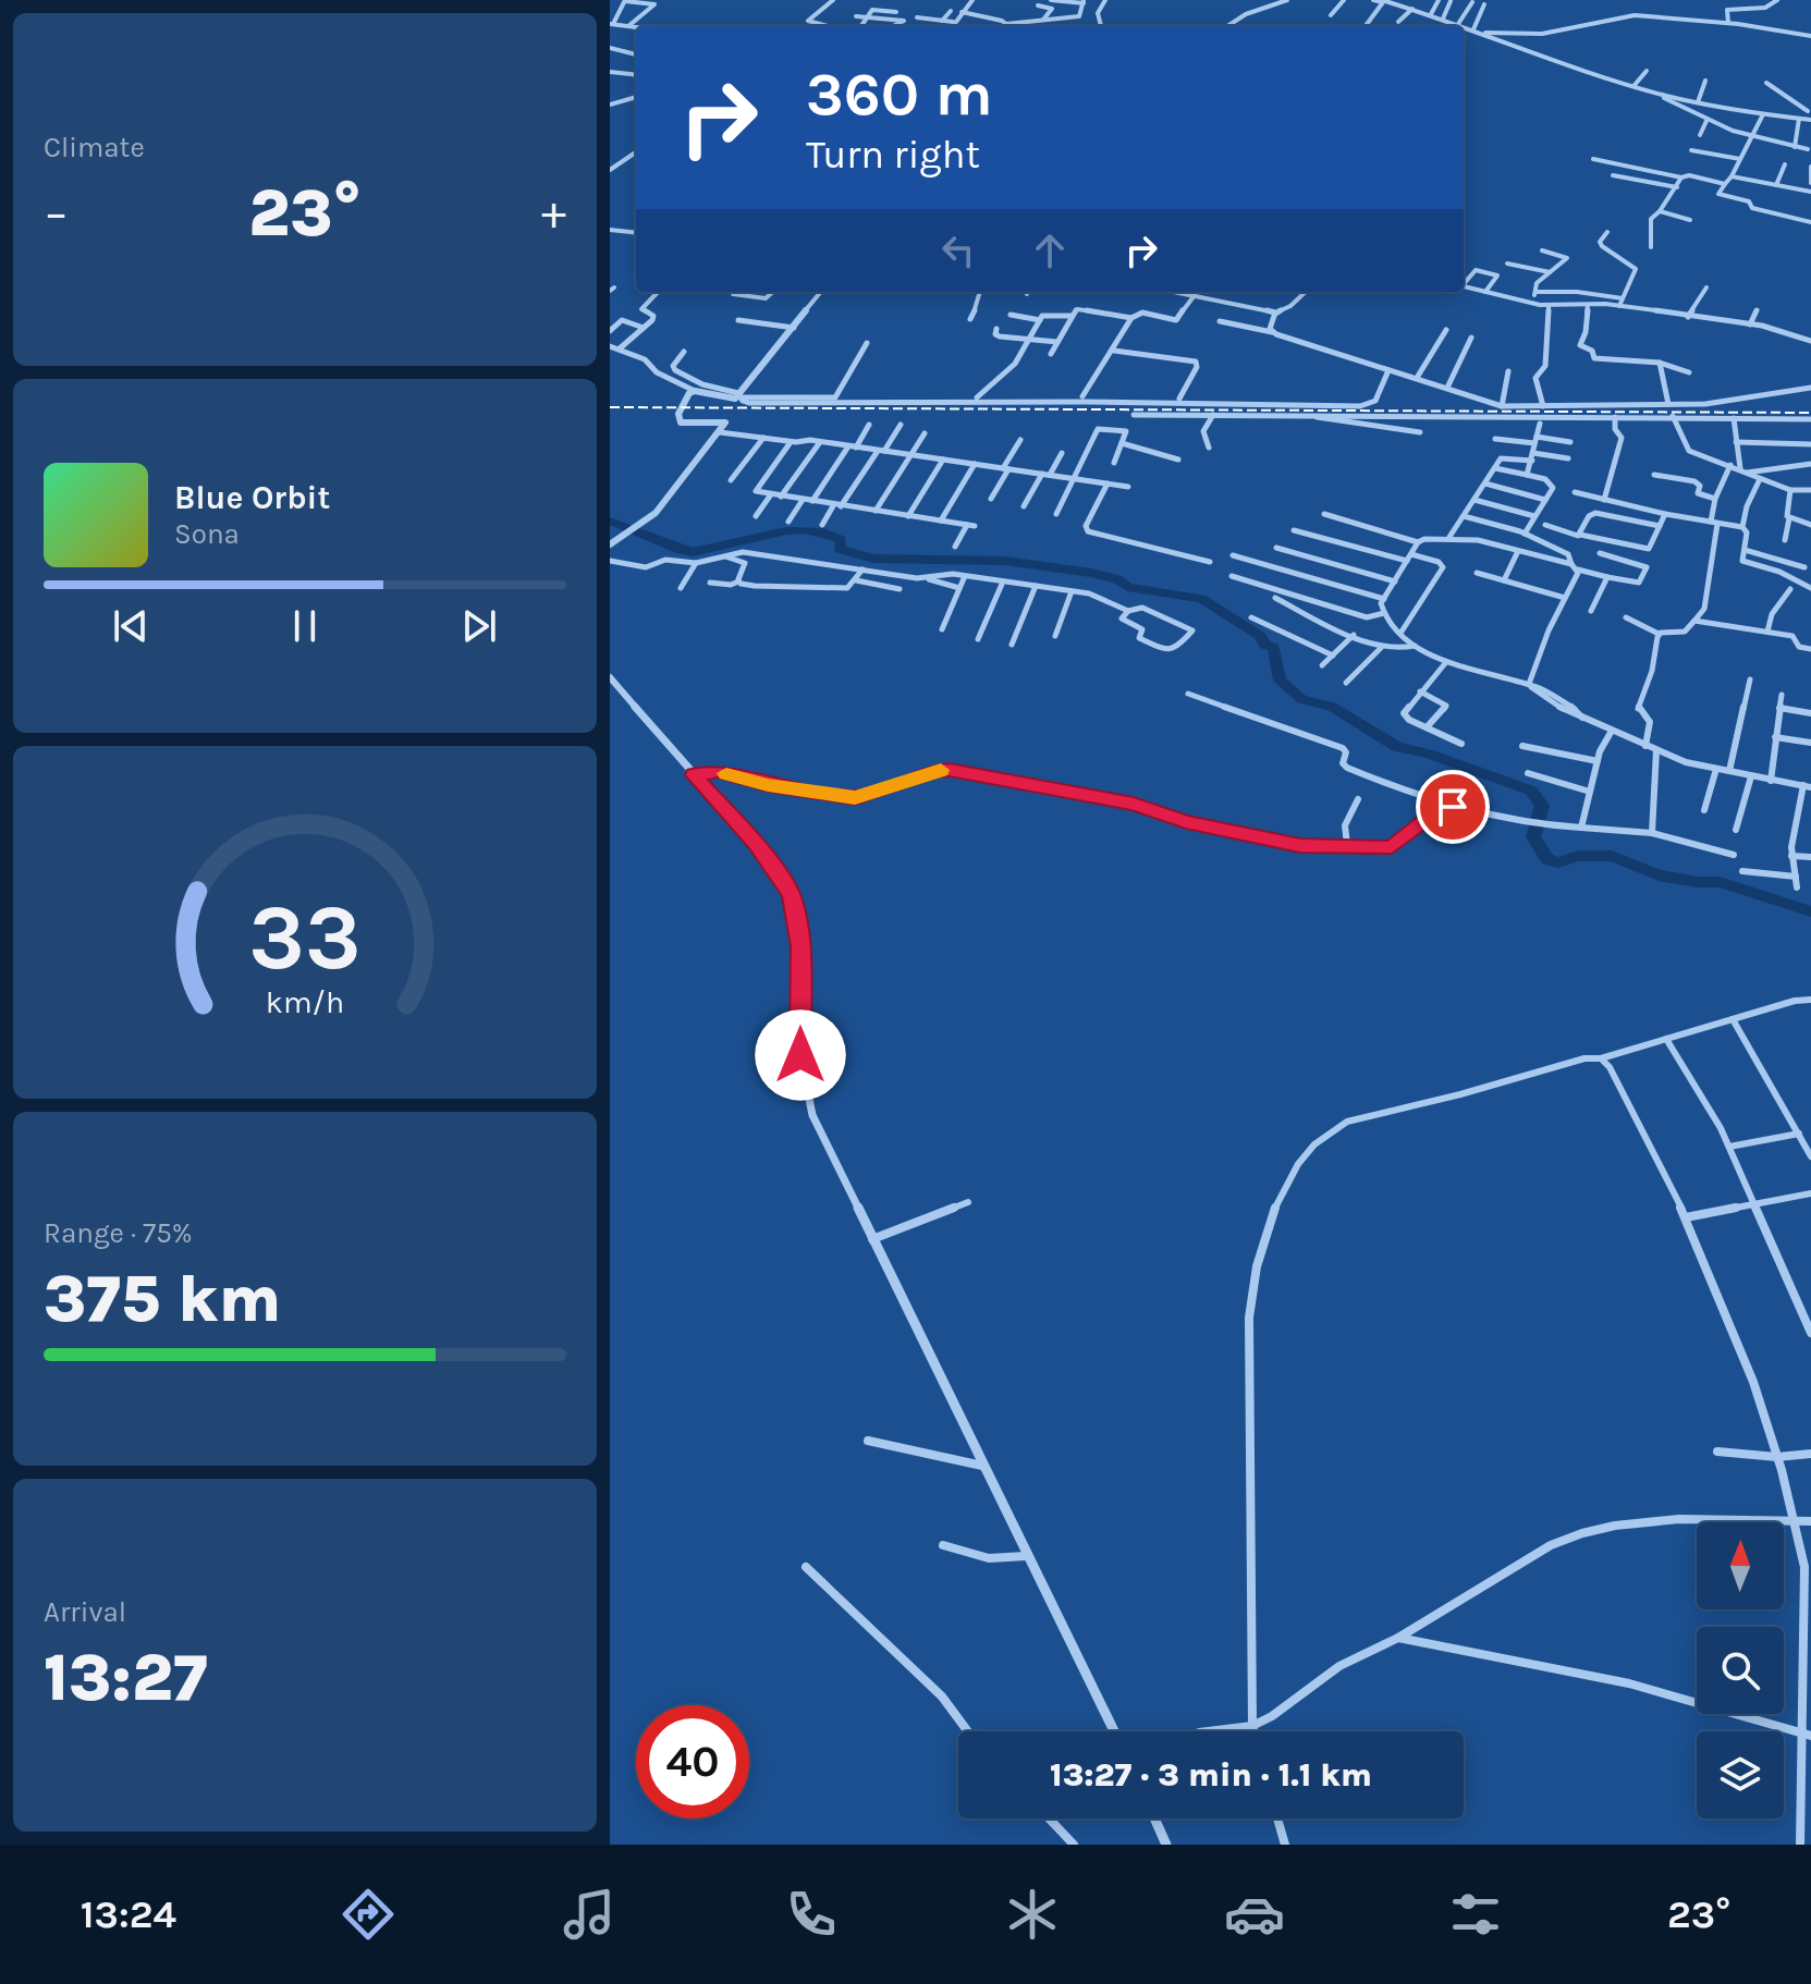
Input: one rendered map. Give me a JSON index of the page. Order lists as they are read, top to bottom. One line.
{"north":"top","page":{"tile":["Climate",["Range · 75%","375 km"],["Arrival","13:27"]],"turn":["360 m","Turn right"],"heat":["−","23°","+"],"song":["Blue Orbit","Sona"],"limit":"40","trip":"13:27 · 3 min · 1.1 km","tabs":["13:24","23°"],"gauge":["33","km/h"]}}
